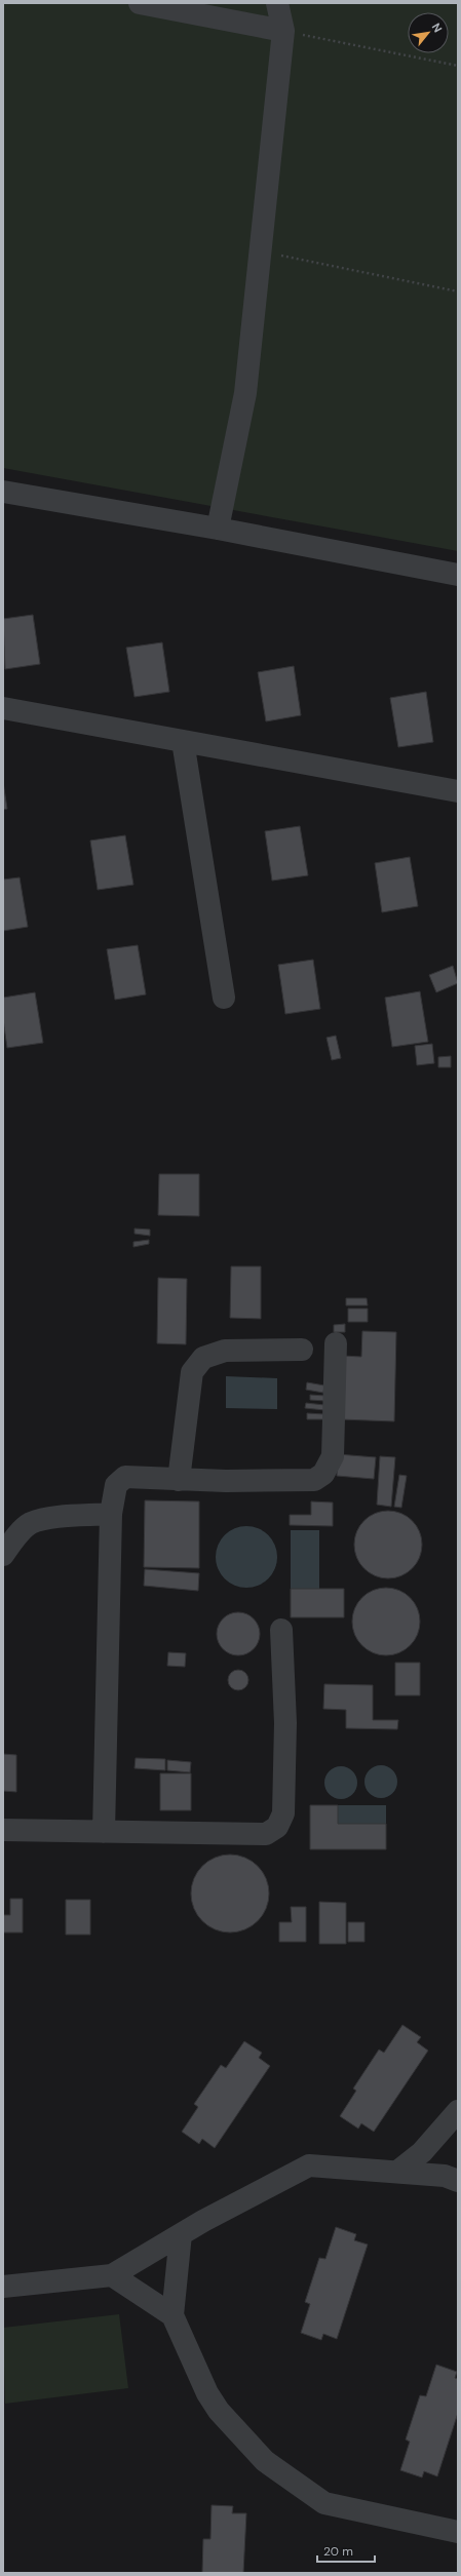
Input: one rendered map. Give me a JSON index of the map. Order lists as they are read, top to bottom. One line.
{"scale_bar":"20 m","north":"top right"}
